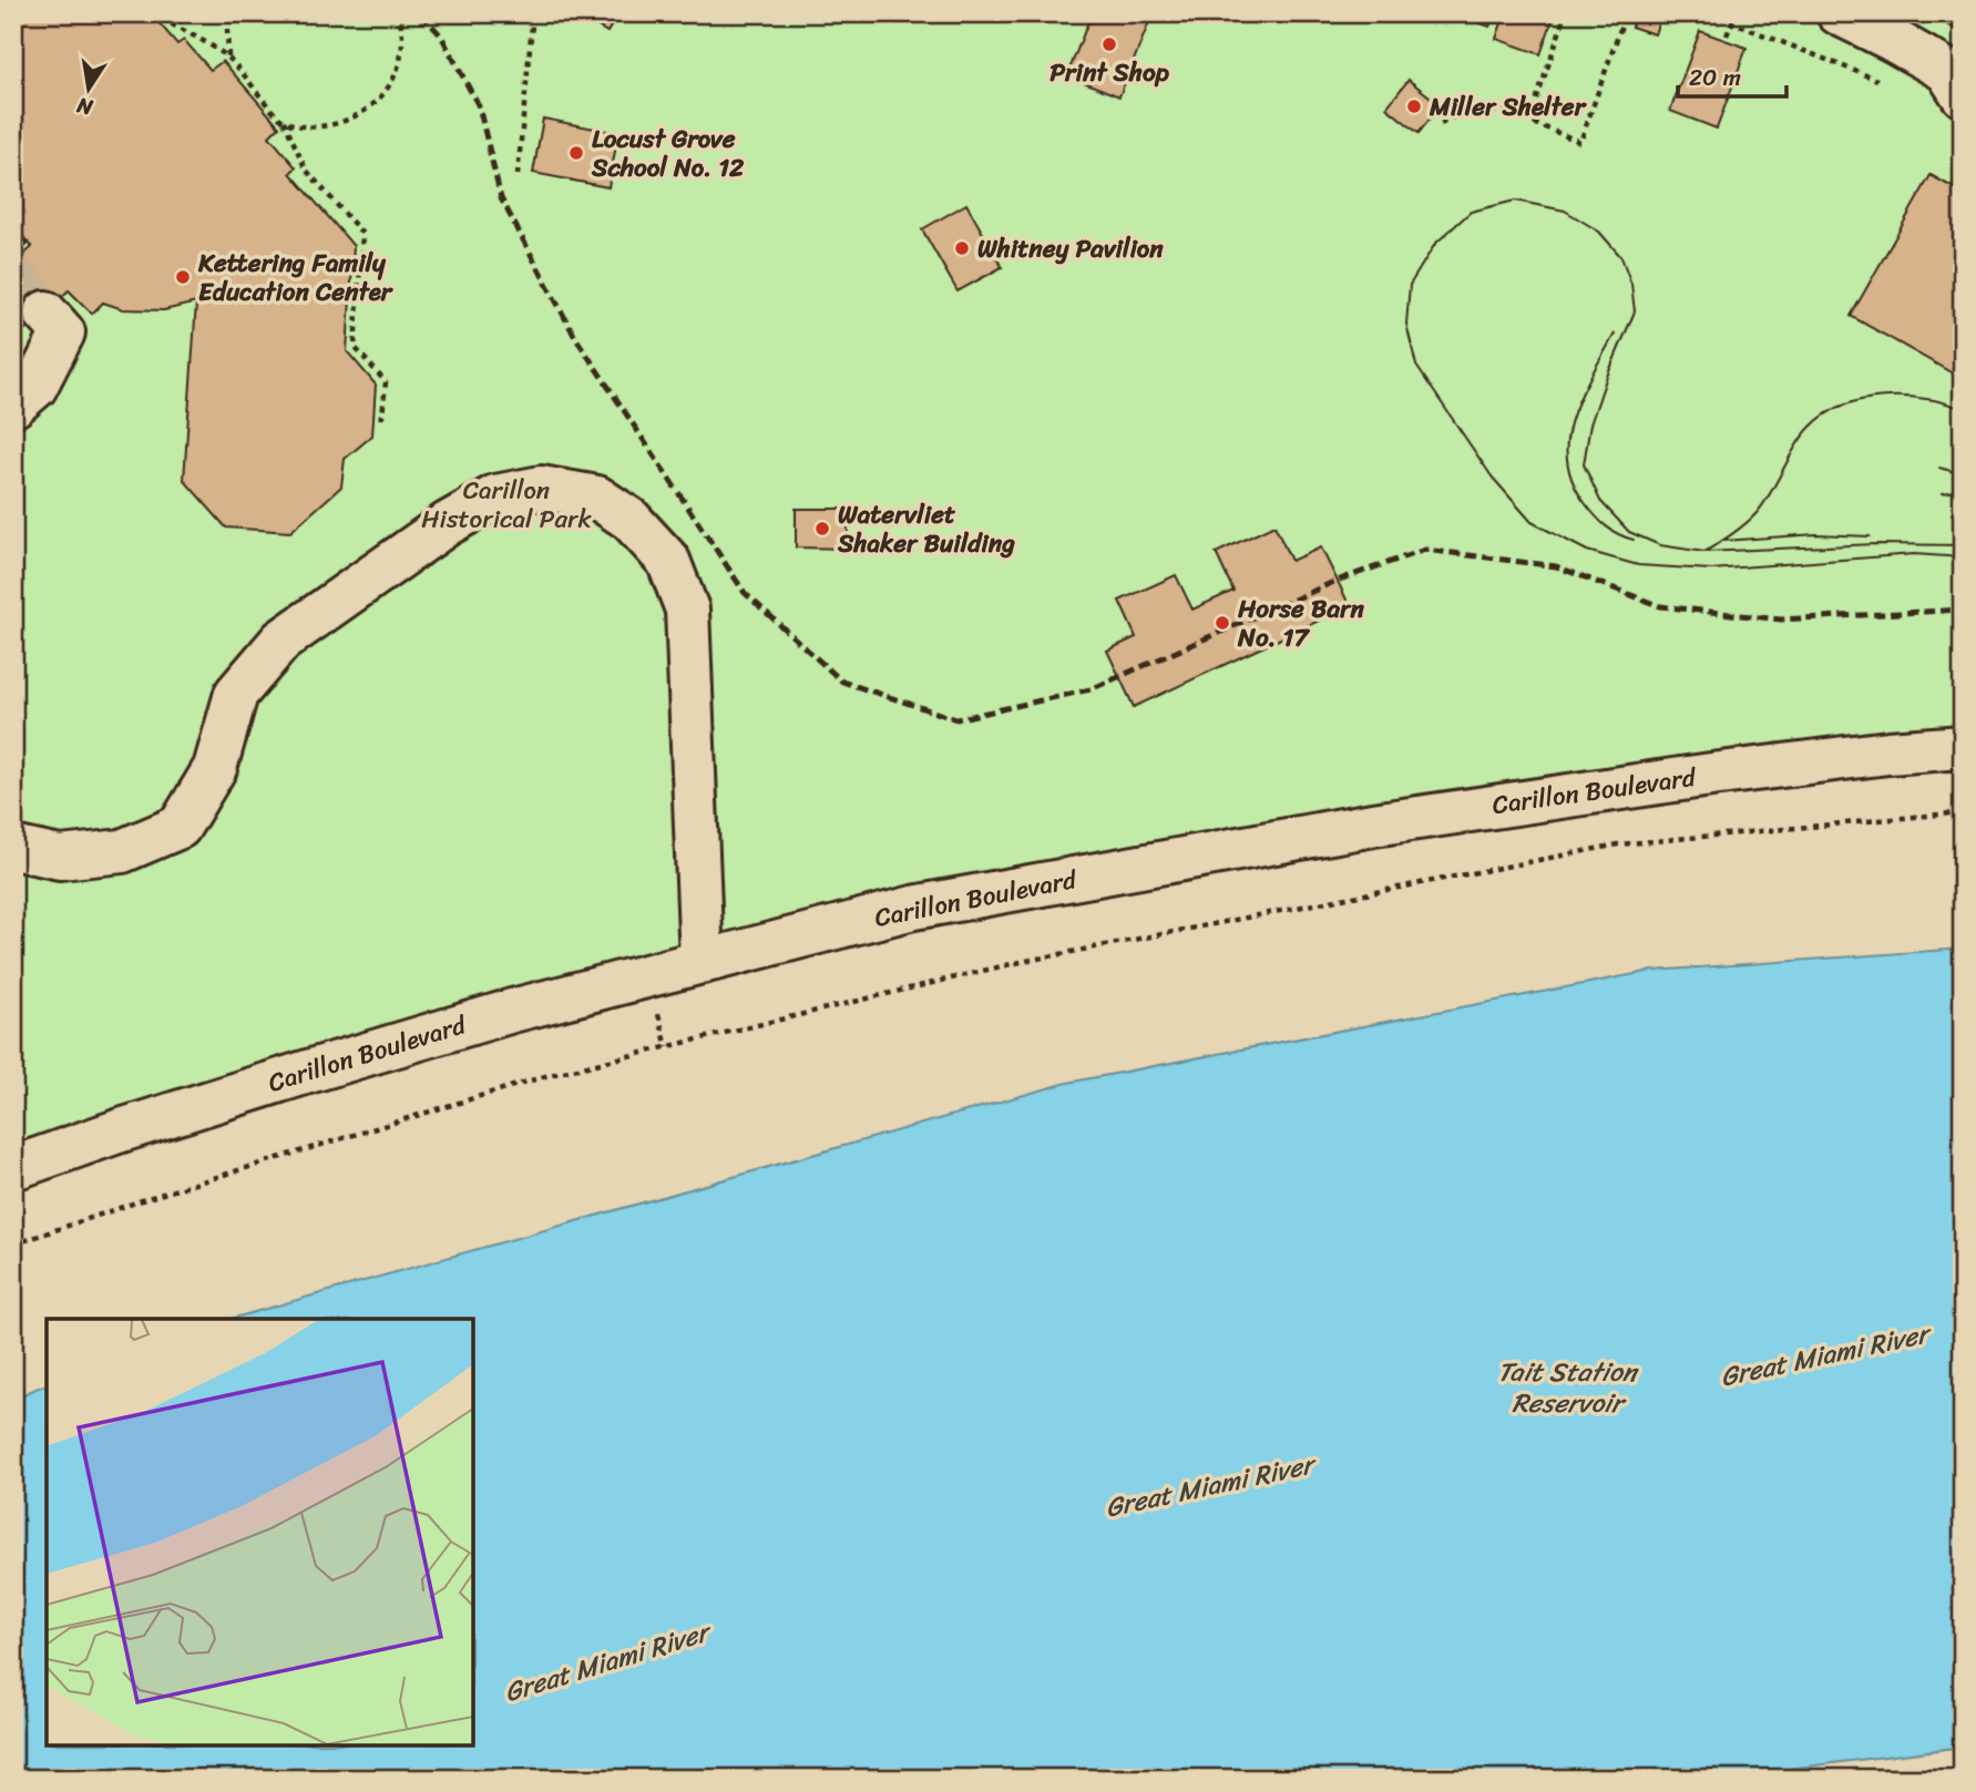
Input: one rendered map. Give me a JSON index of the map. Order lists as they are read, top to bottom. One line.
{"streets":{"street":["Carillon Boulevard"]},"water":["Great Miami River","Tait Station Reservoir"],"parks":["Carillon Historical Park"],"places":["Print Shop","Miller Shelter","Locust Grove School No. 12","Whitney Pavilion","Kettering Family Education Center","Watervliet Shaker Building","Horse Barn No. 17"],"scale_bar":"20 m","north":"bottom"}
